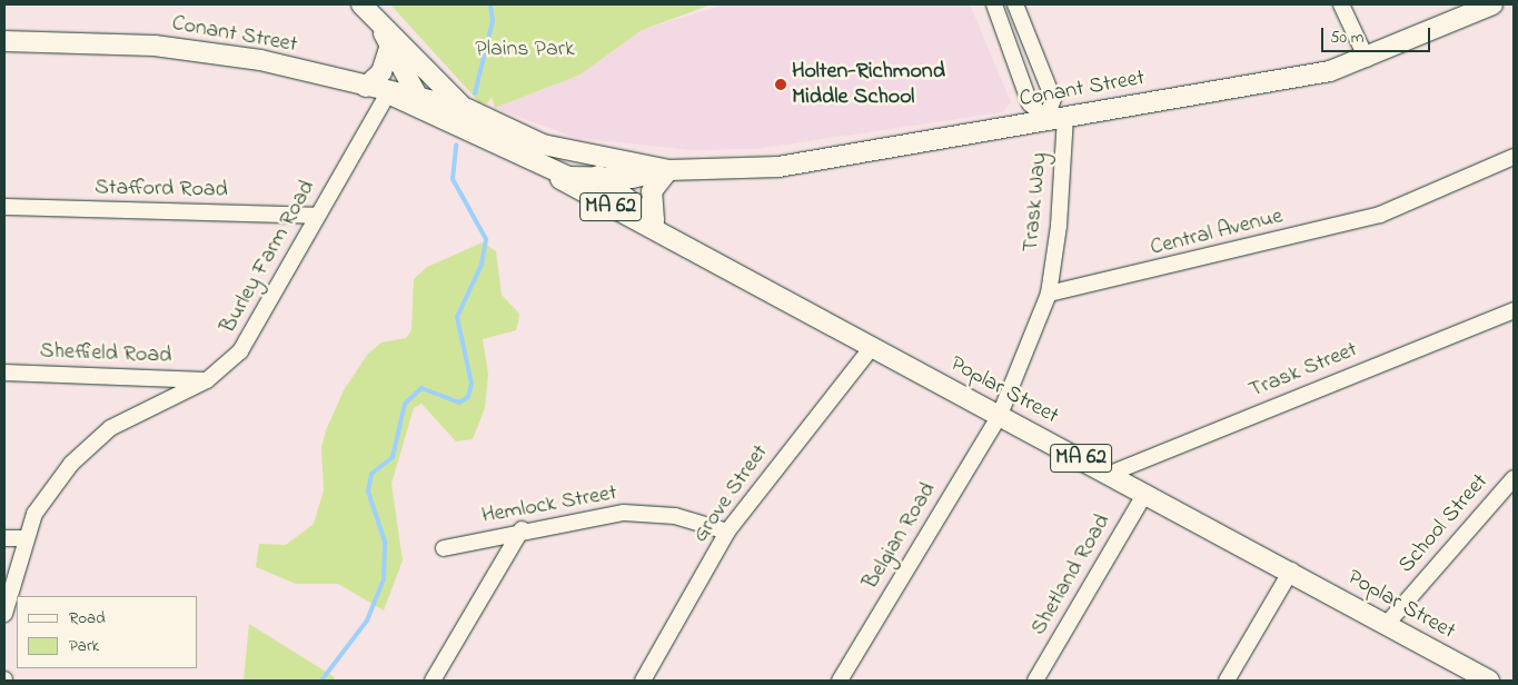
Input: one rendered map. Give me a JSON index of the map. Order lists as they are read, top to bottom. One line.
{"streets":{"main road":["Conant Street","MA 62","Poplar Street"],"street":["Stafford Road","Trask Way","Central Avenue","Burley Farm Road","Sheffield Road","Trask Street","Grove Street","Hemlock Street","School Street","Belgian Road","Shetland Road"]},"crossings":[["Conant Street","Trask Way"],["Conant Street","Burley Farm Road"],["Conant Street","Poplar Street"],["Stafford Road","Burley Farm Road"],["Trask Way","Central Avenue"],["Burley Farm Road","Sheffield Road"],["Trask Street","Poplar Street"],["Poplar Street","Grove Street"],["Poplar Street","School Street"],["Poplar Street","Belgian Road"],["Poplar Street","Shetland Road"],["Grove Street","Hemlock Street"]],"parks":["Plains Park"],"places":["Holten-Richmond Middle School"],"legend":["Road","Park"],"scale_bar":"50 m"}
